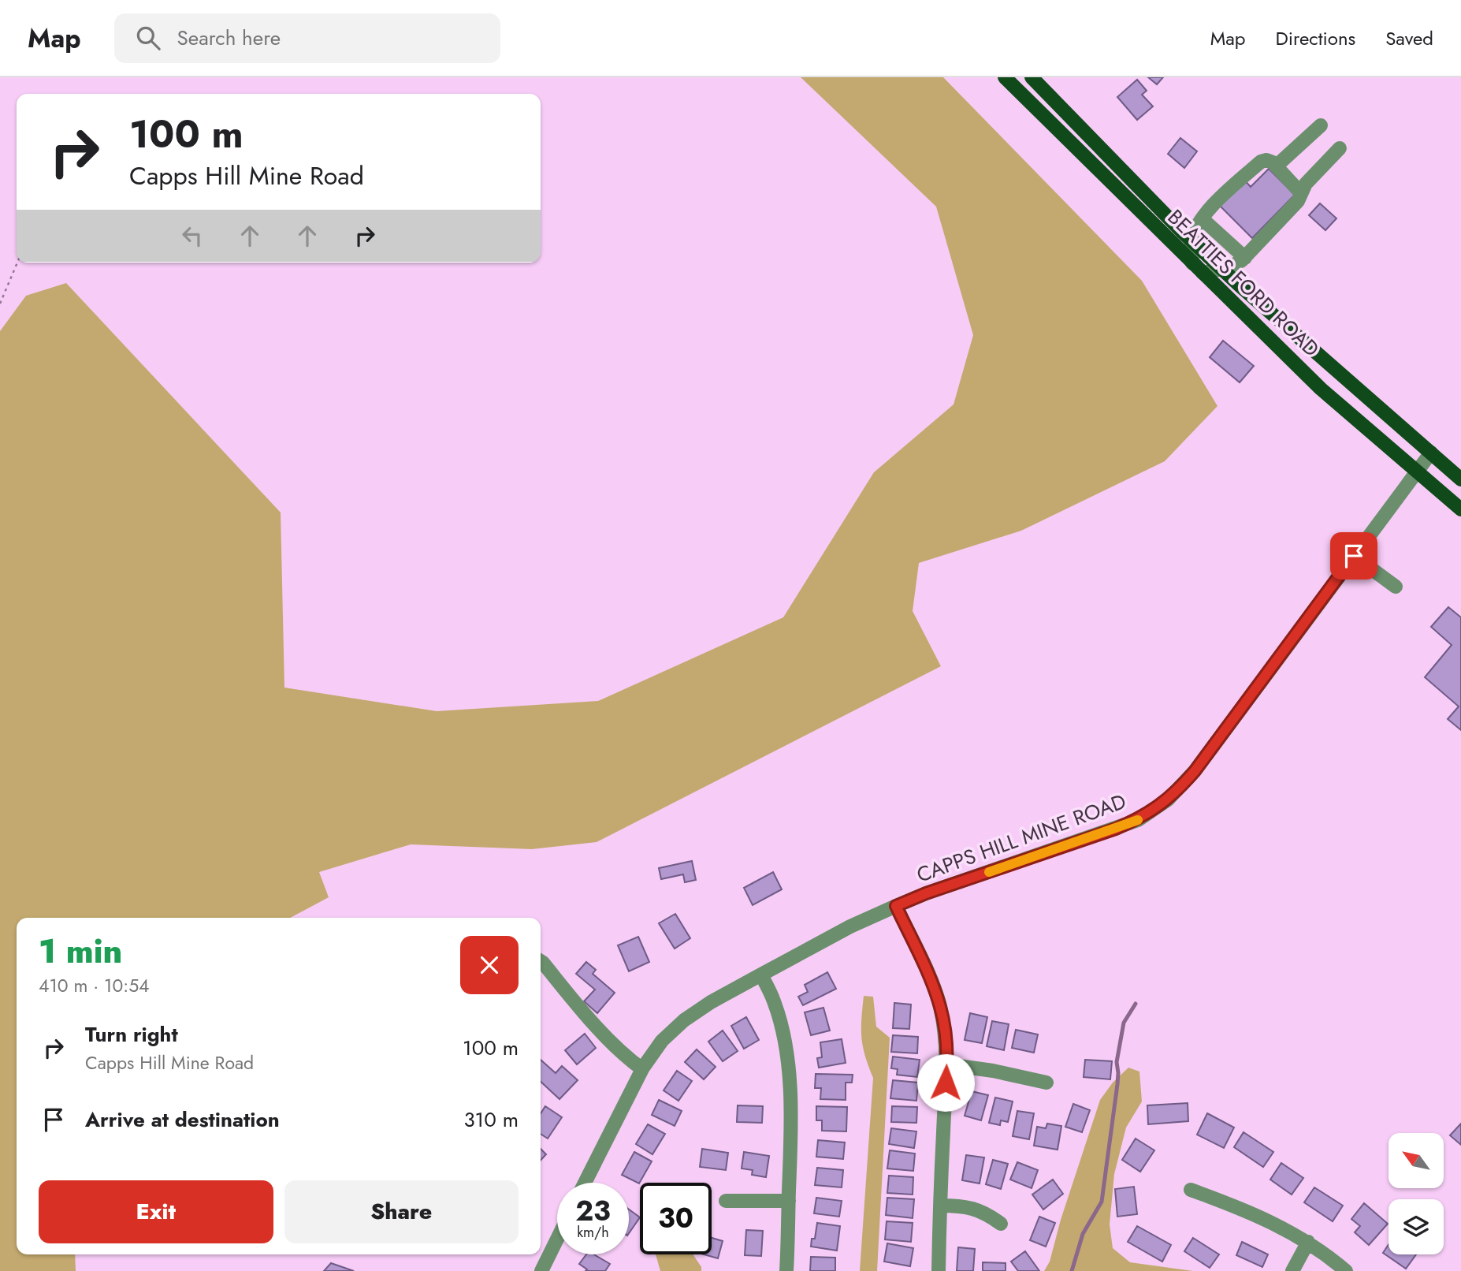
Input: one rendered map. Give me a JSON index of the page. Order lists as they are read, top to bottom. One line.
{"streets":{"main road":["BEATTIES FORD ROAD"],"street":["CAPPS HILL MINE ROAD"]},"crossings":[["BEATTIES FORD ROAD","CAPPS HILL MINE ROAD"]],"north":"top left","page":{"header":"Map","search":"Search here","nav":["Map","Directions","Saved"],"turn":["100 m","Capps Hill Mine Road"],"heading":["1 min","410 m · 10:54"],"list":[{"name":"Turn right","note":"Capps Hill Mine Road","value":"100 m"},{"name":"Arrive at destination","value":"310 m"}],"buttons":["Exit","Share"],"speed":"23 km/h","limit":"30"}}
